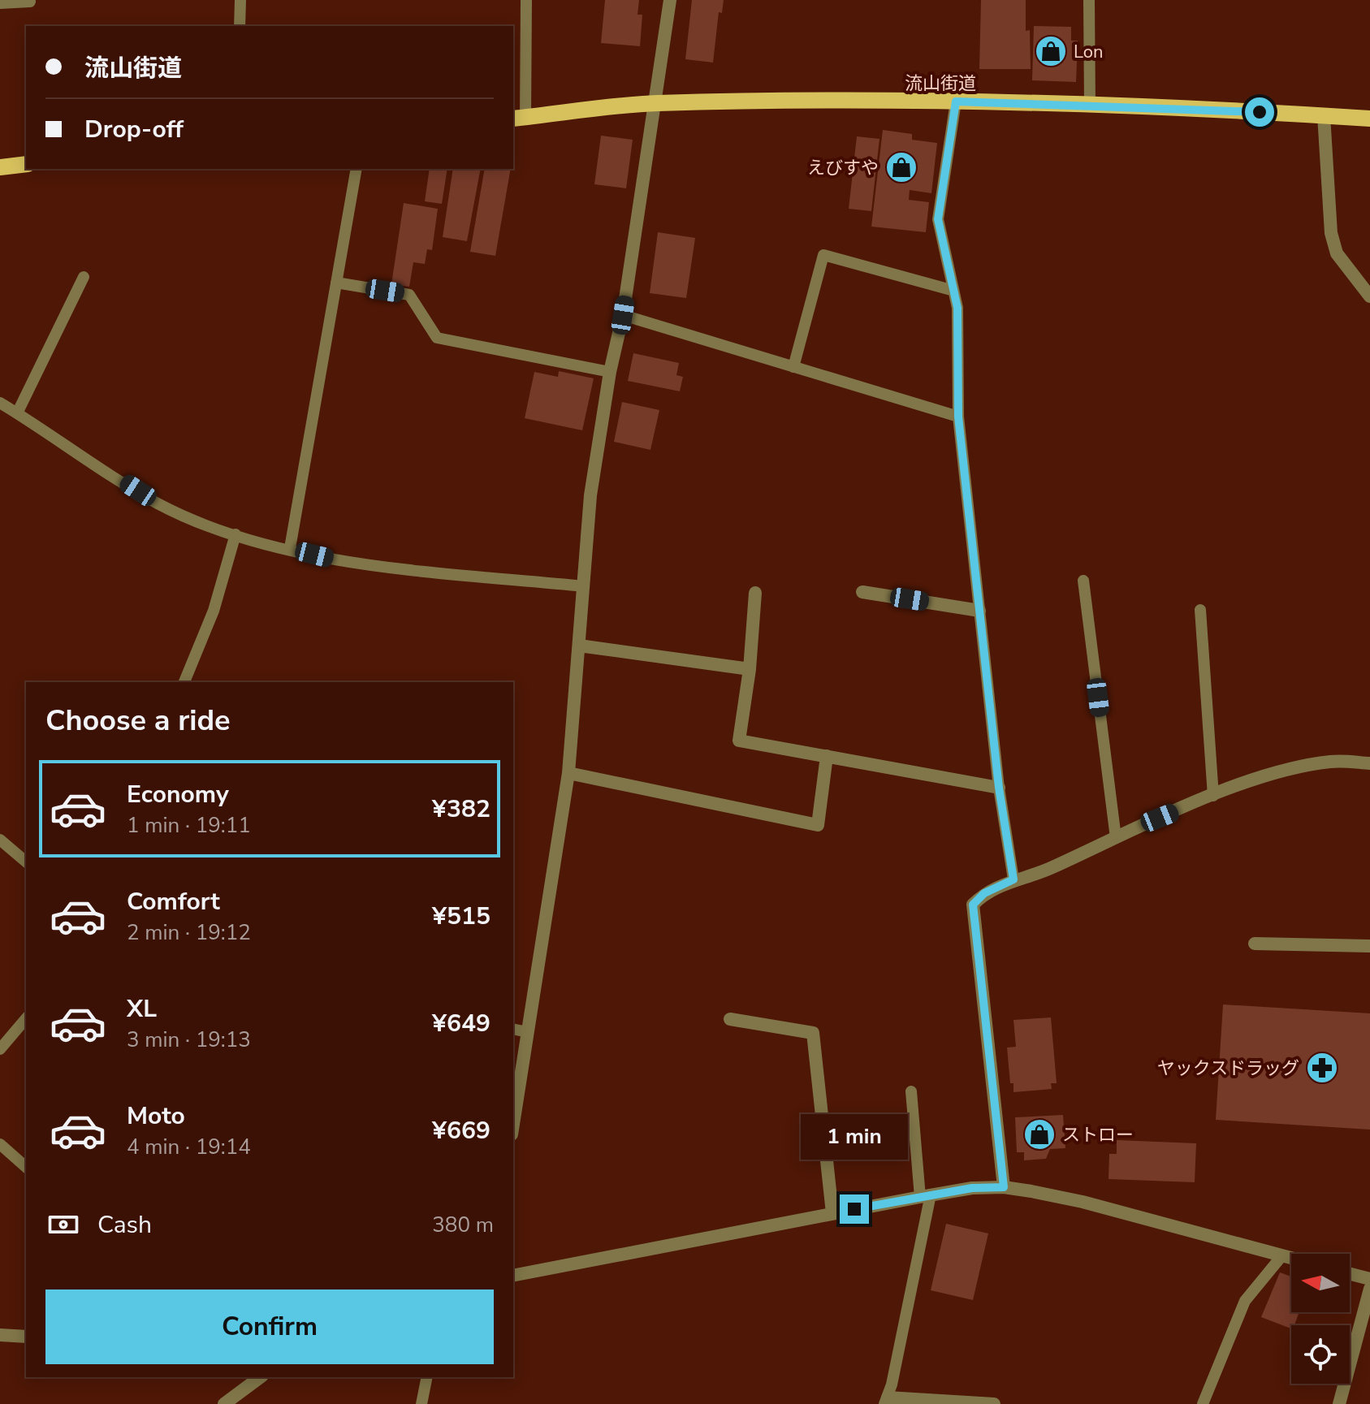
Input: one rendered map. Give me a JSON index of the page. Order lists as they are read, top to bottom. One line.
{"streets":{"main road":["流山街道"]},"places":{"shop":["Lon","えびすや","ストロー"],"pharmacy":["ヤックスドラッグ"]},"north":"left","page":{"banner":["流山街道","Drop-off"],"heading":"Choose a ride","list":[{"name":"Economy","note":"1 min · 19:11","value":"¥382"},{"name":"Comfort","note":"2 min · 19:12","value":"¥515"},{"name":"XL","note":"3 min · 19:13","value":"¥649"},{"name":"Moto","note":"4 min · 19:14","value":"¥669"}],"bubble":"1 min","pay":["Cash","380 m"],"buttons":"Confirm"}}
